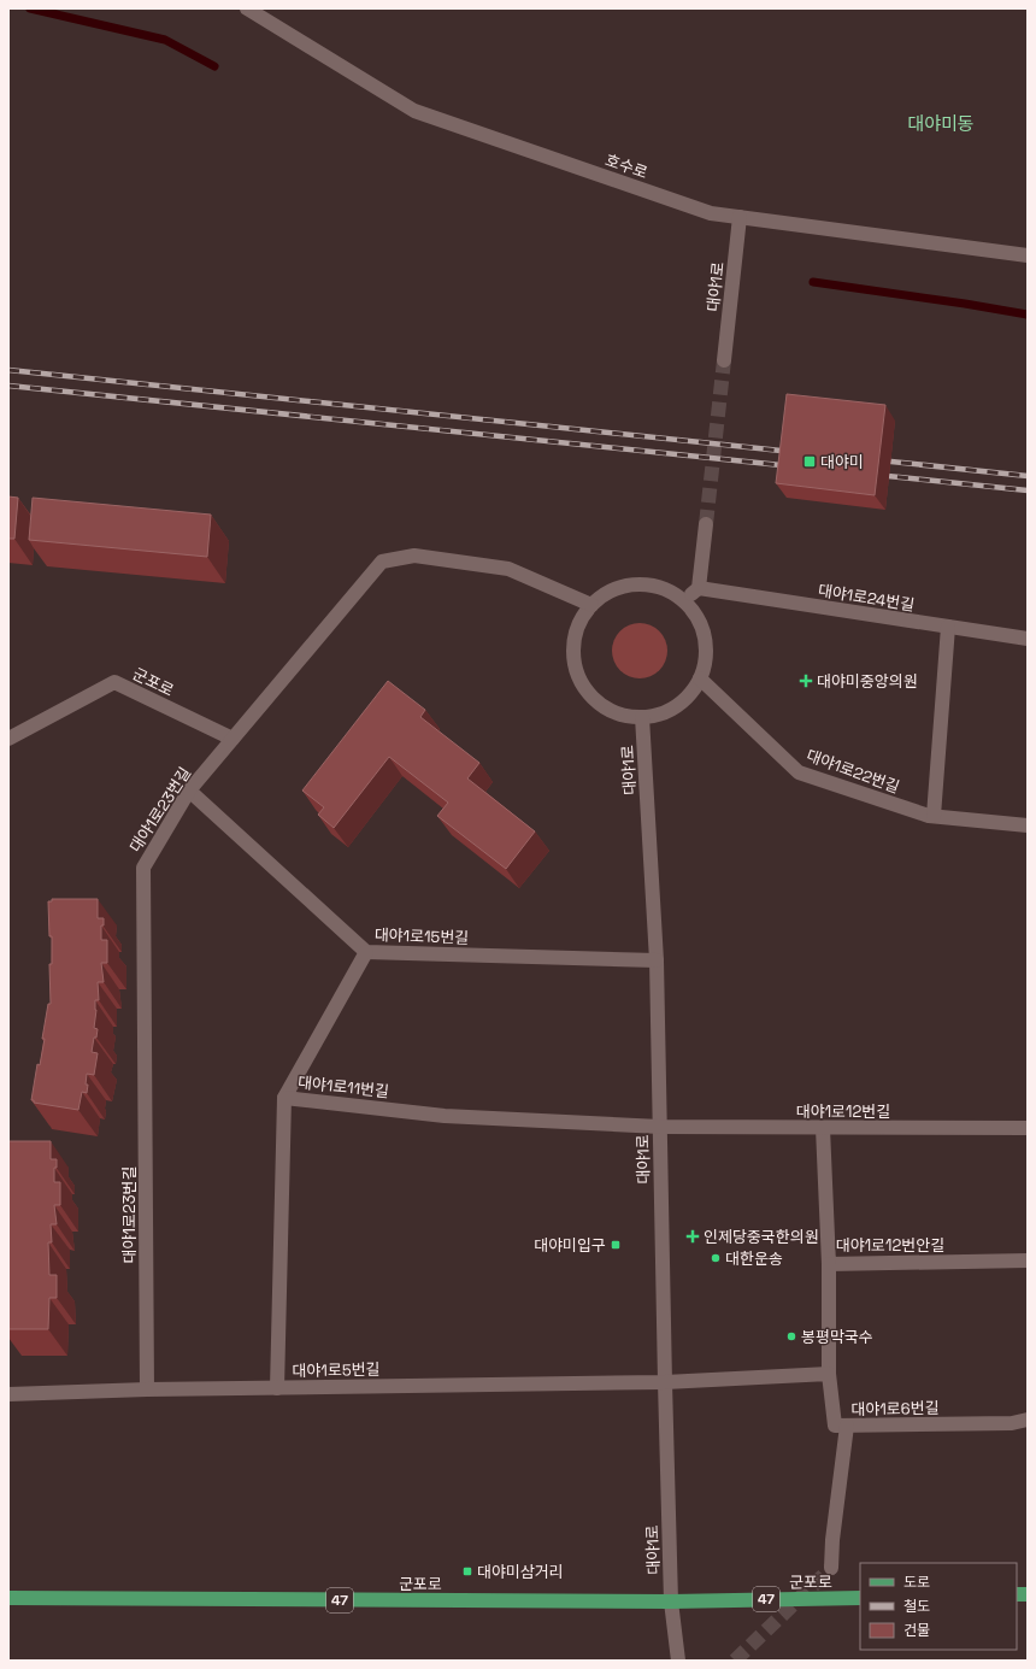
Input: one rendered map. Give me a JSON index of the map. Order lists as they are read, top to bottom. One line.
{"streets":{"main road":["군포로","47"],"street":["호수로","대야1로","대야1로24번길","대야1로22번길","대야1로23번길","대야1로15번길","대야1로11번길","대야1로12번길","대야1로12번안길","대야1로5번길","대야1로6번길"]},"crossings":[["호수로","대야1로"],["대야1로","군포로"],["대야1로","대야1로22번길"],["대야1로","대야1로23번길"],["대야1로","대야1로15번길"],["대야1로","대야1로11번길"],["대야1로","대야1로12번길"],["대야1로","대야1로5번길"],["군포로","대야1로23번길"],["대야1로22번길","대야1로23번길"],["대야1로23번길","대야1로15번길"],["대야1로23번길","대야1로5번길"],["대야1로11번길","대야1로12번길"],["대야1로11번길","대야1로5번길"],["대야1로12번길","대야1로12번안길"]],"districts":["대야미동"],"places":{"transit":["대야미","대야미입구","대야미삼거리"],"health":["대야미중앙의원","인제당중국한의원"],"other":["대한운송","봉평막국수"]},"legend":["도로","철도","건물"]}
